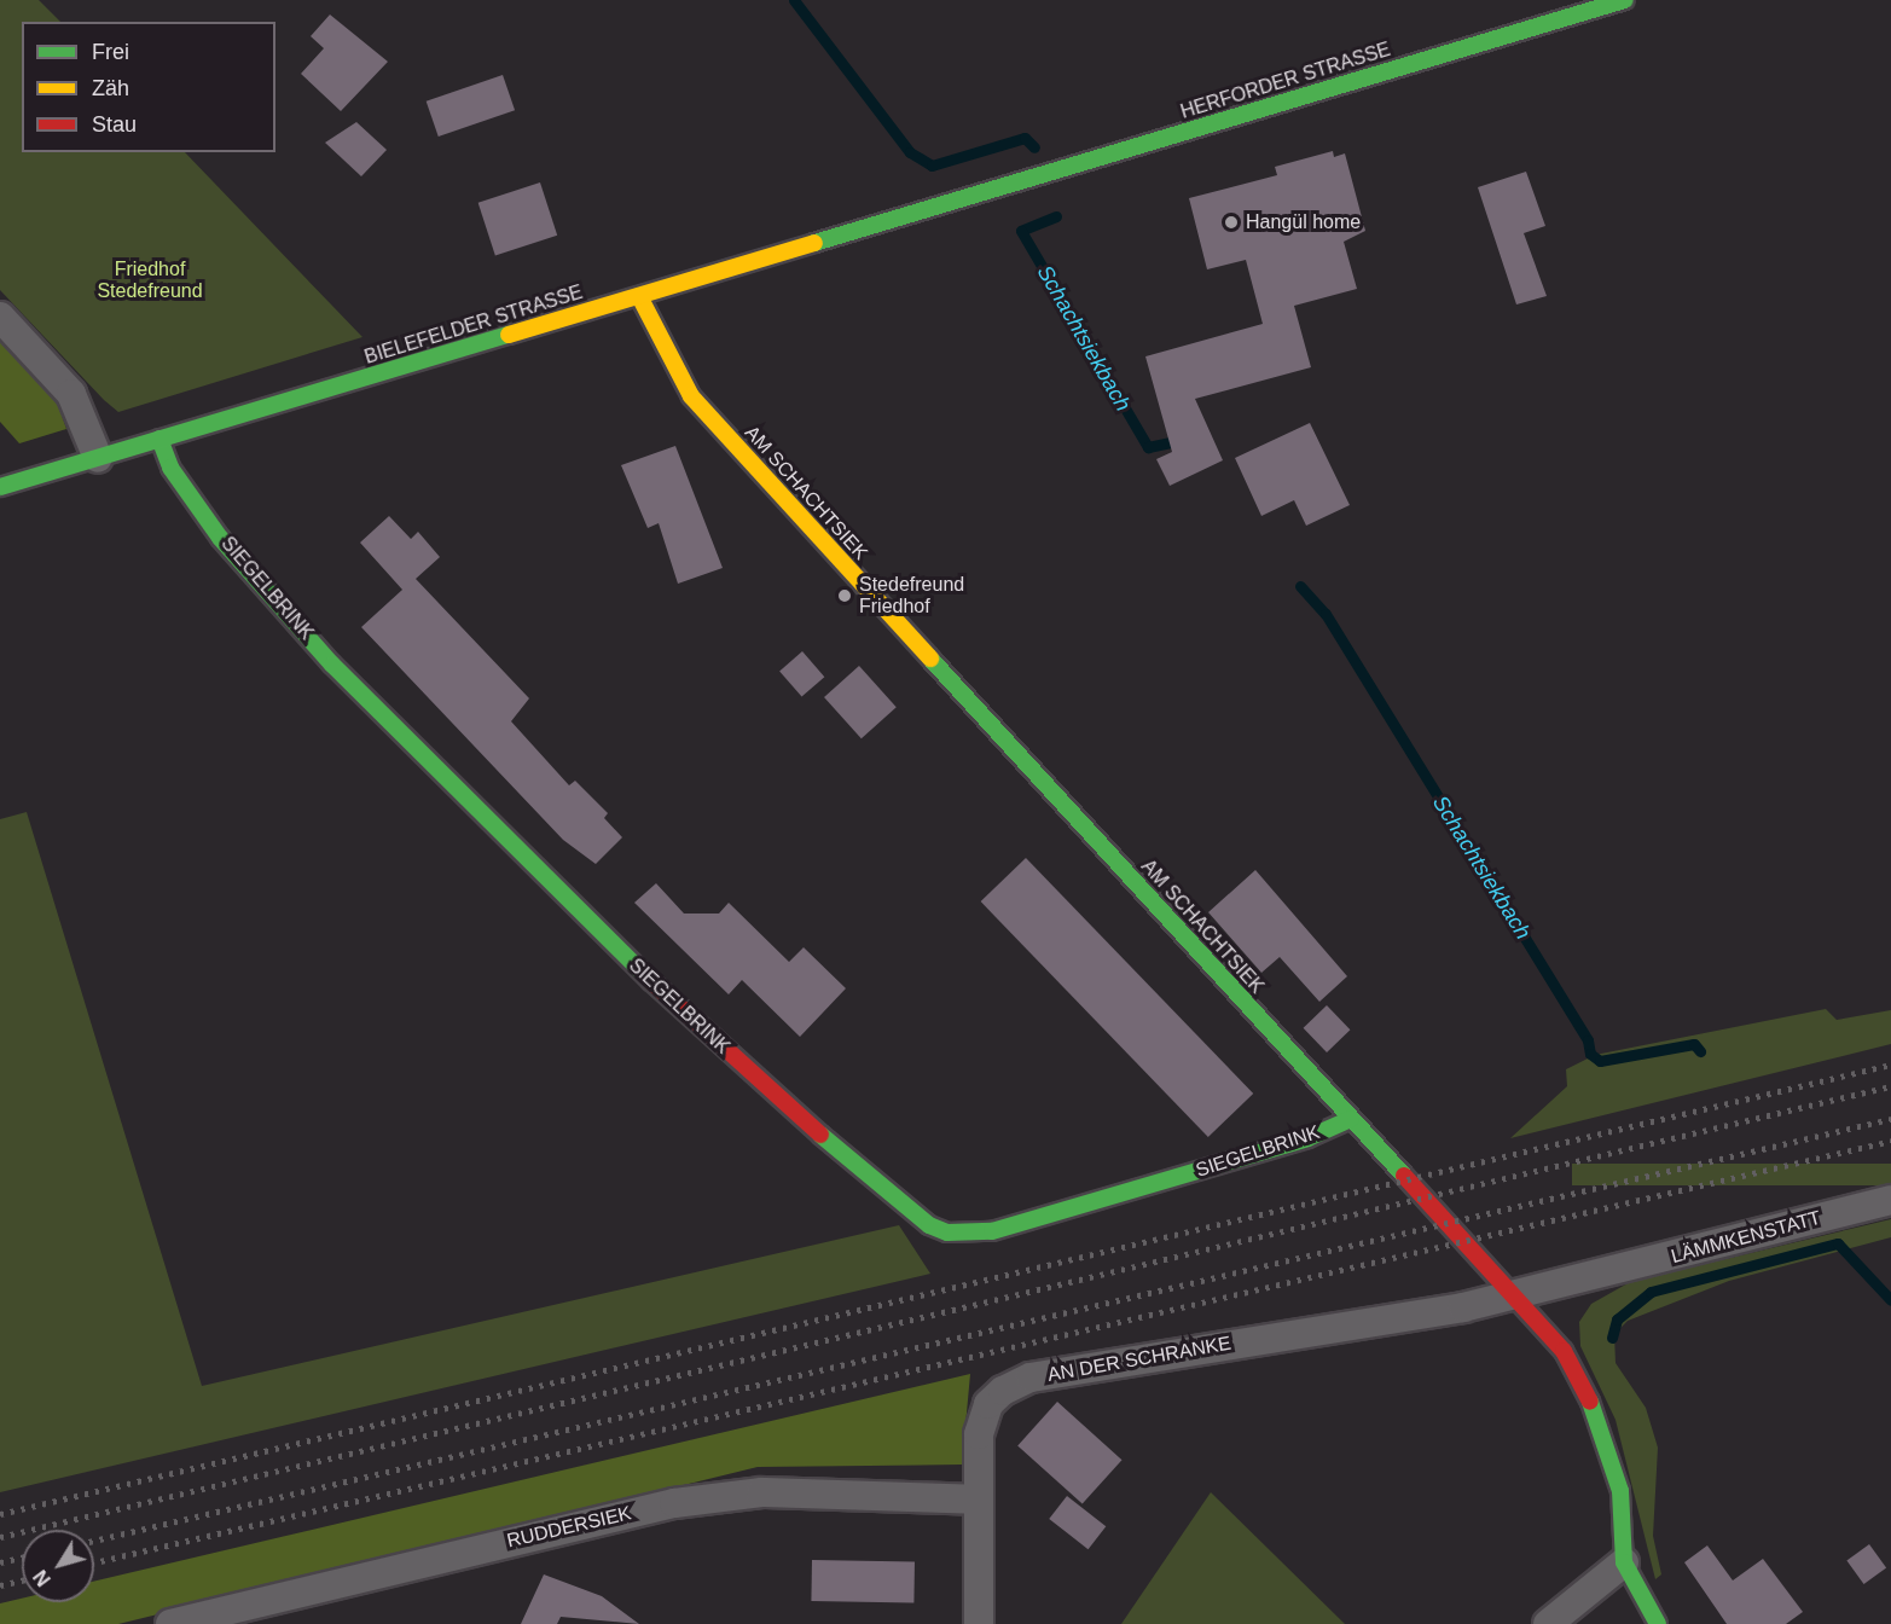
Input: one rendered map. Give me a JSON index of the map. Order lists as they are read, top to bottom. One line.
{"streets":{"street":["HERFORDER STRASSE","BIELEFELDER STRASSE","AM SCHACHTSIEK","SIEGELBRINK","LÄMMKENSTATT","AN DER SCHRANKE","RUDDERSIEK"]},"crossings":[["HERFORDER STRASSE","BIELEFELDER STRASSE"],["BIELEFELDER STRASSE","AM SCHACHTSIEK"],["BIELEFELDER STRASSE","SIEGELBRINK"],["AM SCHACHTSIEK","SIEGELBRINK"],["AM SCHACHTSIEK","LÄMMKENSTATT"],["AM SCHACHTSIEK","AN DER SCHRANKE"],["LÄMMKENSTATT","AN DER SCHRANKE"],["AN DER SCHRANKE","RUDDERSIEK"]],"water":["Schachtsiekbach"],"parks":["Friedhof Stedefreund"],"places":["Hangül home","Stedefreund Friedhof"],"legend":["Frei","Zäh","Stau"],"north":"bottom left"}
